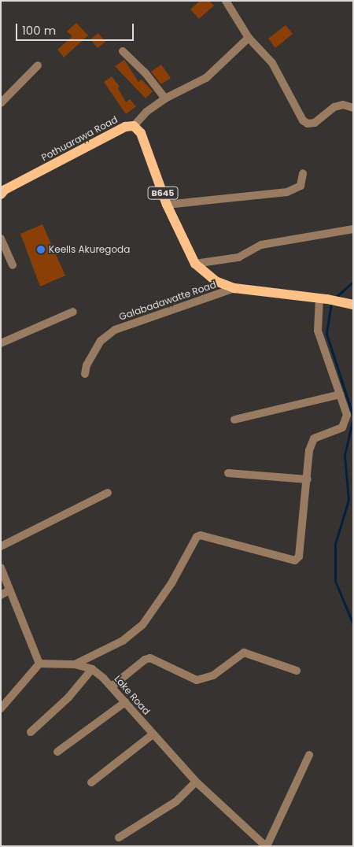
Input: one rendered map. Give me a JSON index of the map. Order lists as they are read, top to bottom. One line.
{"streets":{"main road":["Pothuarawa Road","B645"],"street":["Galabadawatte Road","Lake Road"]},"crossings":[["Pothuarawa Road","Galabadawatte Road"]],"places":["Keells Akuregoda"],"scale_bar":"100 m"}
